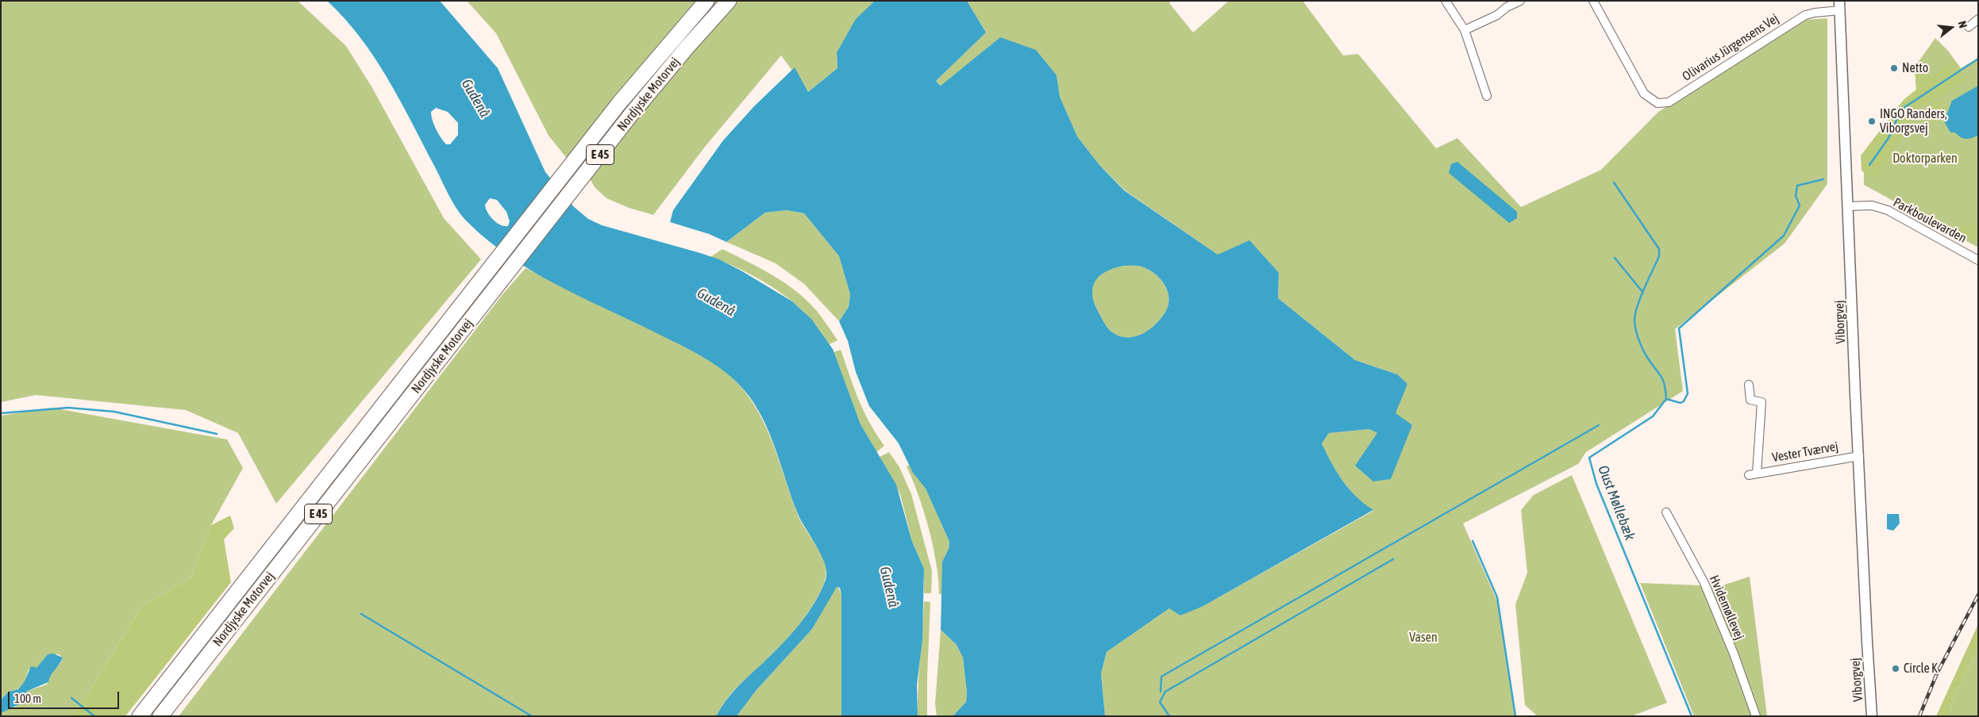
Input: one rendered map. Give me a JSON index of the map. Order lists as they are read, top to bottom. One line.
{"streets":{"highway":["Nordjyske Motorvej","E 45"],"street":["Olivarius Jürgensens Vej","Parkboulevarden","Viborgvej","Vester Tværvej","Hvidemøllevej"]},"crossings":[["Olivarius Jürgensens Vej","Viborgvej"],["Parkboulevarden","Viborgvej"],["Viborgvej","Vester Tværvej"]],"water":["Gudenå","Oust Møllebæk"],"parks":["Doktorparken","Vasen"],"places":["Netto","INGO Randers, Viborgsvej","Circle K"],"scale_bar":"100 m","north":"right"}
